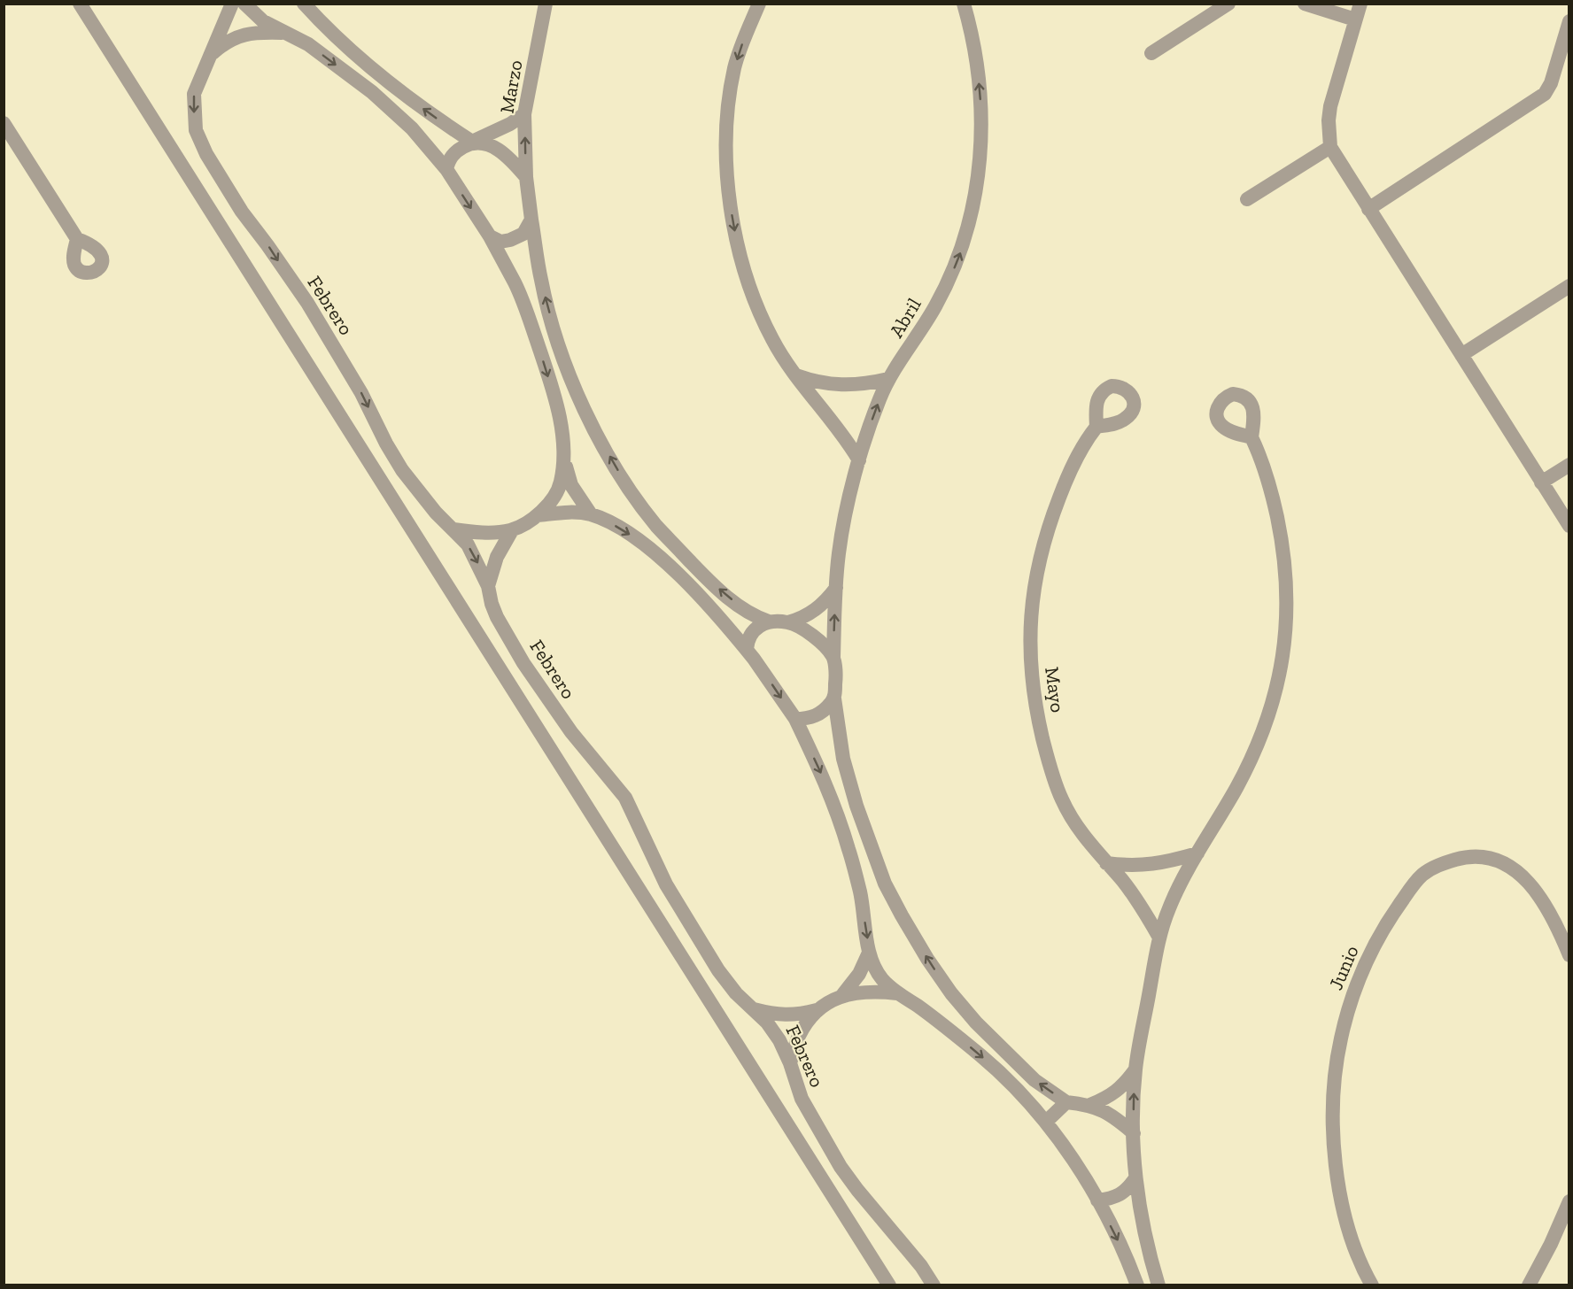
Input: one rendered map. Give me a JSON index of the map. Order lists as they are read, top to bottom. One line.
{"streets":{"street":["Marzo","Febrero","Abril","Mayo","Junio"]},"crossings":[["Marzo","Abril"]],"one_way":["Abril"]}
